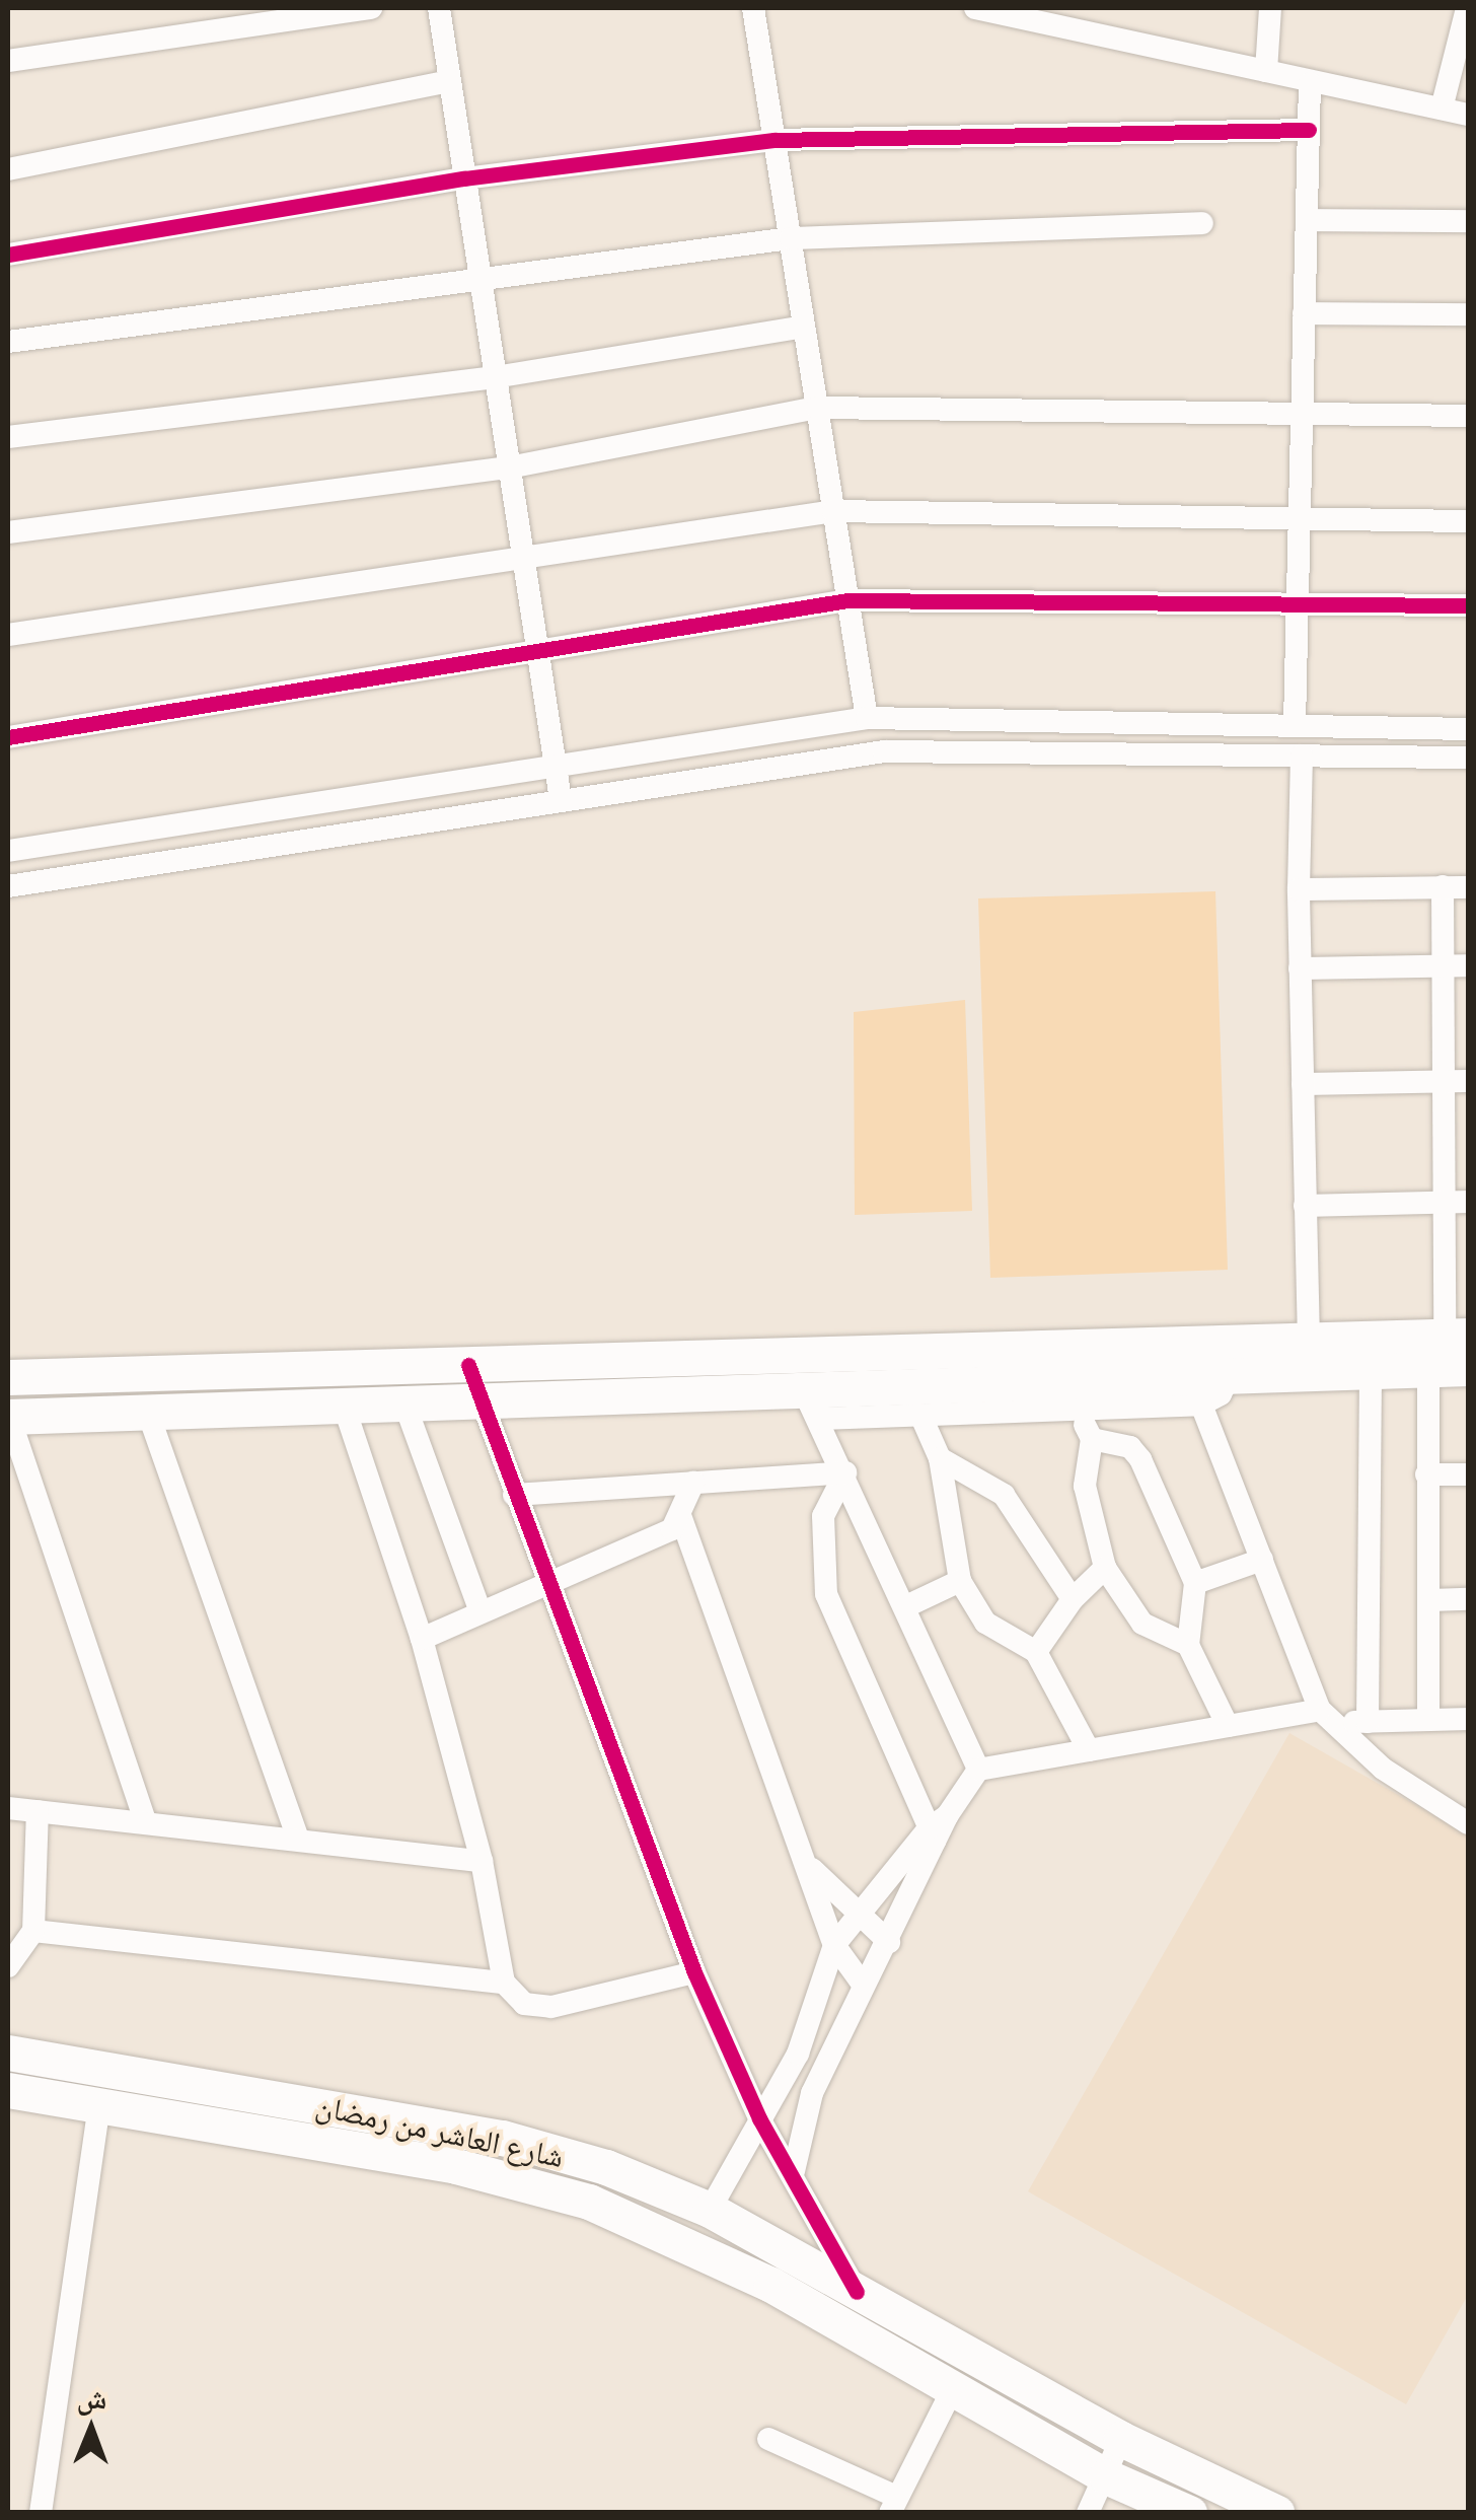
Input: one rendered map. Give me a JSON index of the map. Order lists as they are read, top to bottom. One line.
{"streets":{"main road":["شارع العاشر من رمضان"]},"north":"top"}
